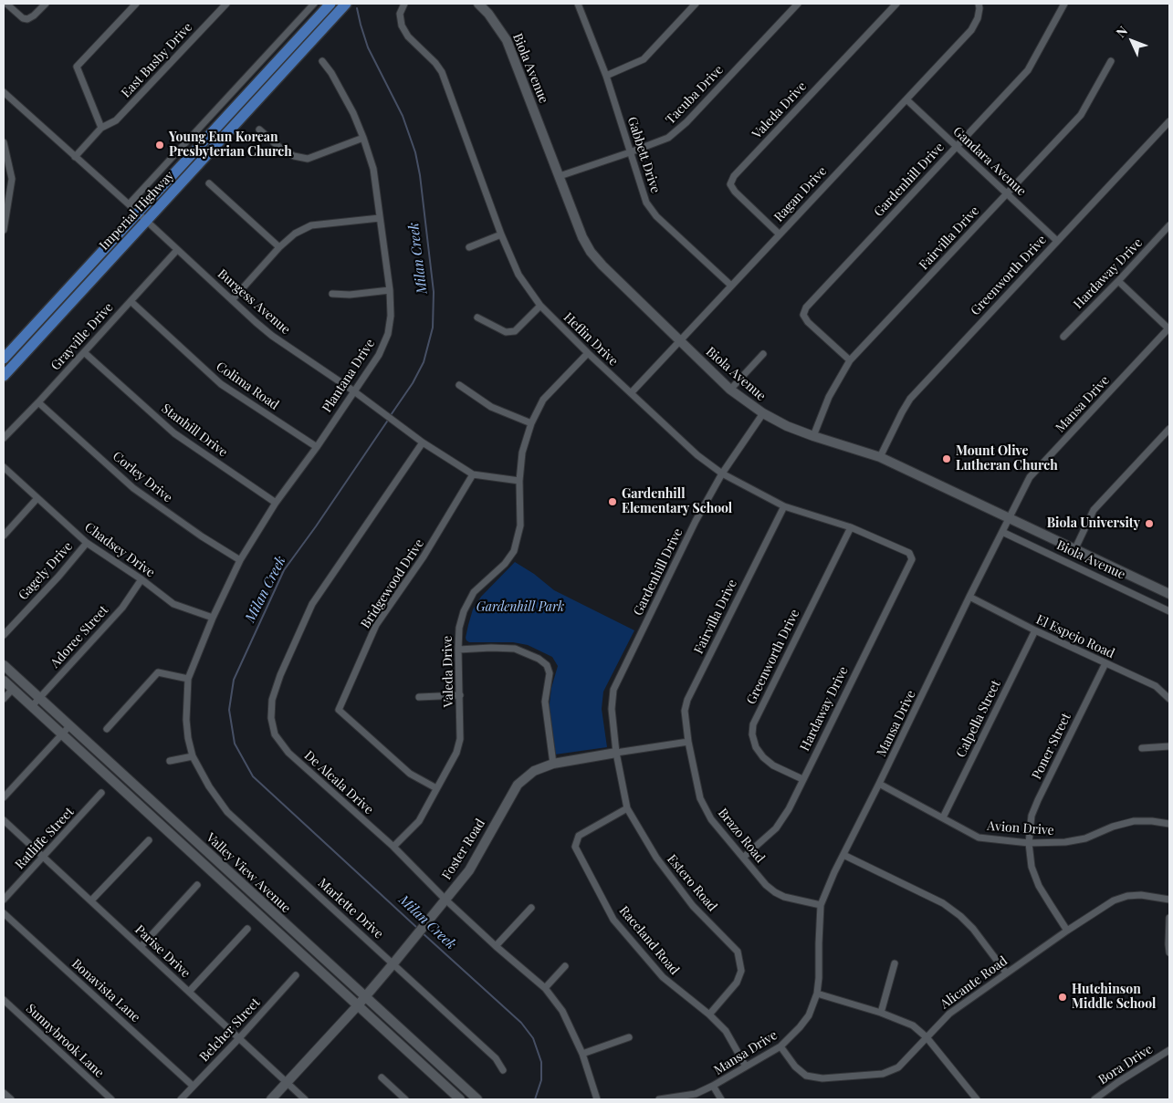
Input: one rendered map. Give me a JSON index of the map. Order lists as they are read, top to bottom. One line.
{"streets":{"main road":["Imperial Highway"],"street":["East Busby Drive","Biola Avenue","Tacuba Drive","Valeda Drive","Gabbett Drive","Gandara Avenue","Gardenhill Drive","Ragan Drive","Fairvilla Drive","Hardaway Drive","Greenworth Drive","Burgess Avenue","Grayville Drive","Heflin Drive","Plantana Drive","Colima Road","Mansa Drive","Stanhill Drive","Corley Drive","Chadsey Drive","Gagely Drive","Bridgewood Drive","Adoree Street","El Espejo Road","Calpella Street","Poner Street","De Alcala Drive","Avion Drive","Brazo Road","Ratliffe Street","Foster Road","Valley View Avenue","Estero Road","Marlette Drive","Raceland Road","Parise Drive","Alicante Road","Bonavista Lane","Belcher Street","Sunnybrook Lane","Bora Drive"]},"crossings":[["East Busby Drive","Burgess Avenue"],["Biola Avenue","Tacuba Drive"],["Biola Avenue","Gardenhill Drive"],["Biola Avenue","Ragan Drive"],["Biola Avenue","Fairvilla Drive"],["Biola Avenue","Greenworth Drive"],["Biola Avenue","Mansa Drive"],["Tacuba Drive","Gabbett Drive"],["Valeda Drive","Ragan Drive"],["Valeda Drive","Burgess Avenue"],["Valeda Drive","Heflin Drive"],["Valeda Drive","Bridgewood Drive"],["Valeda Drive","De Alcala Drive"],["Gabbett Drive","Ragan Drive"],["Gandara Avenue","Gardenhill Drive"],["Gandara Avenue","Ragan Drive"],["Gandara Avenue","Fairvilla Drive"],["Gandara Avenue","Greenworth Drive"],["Gardenhill Drive","Fairvilla Drive"],["Gardenhill Drive","Heflin Drive"],["Gardenhill Drive","Foster Road"],["Gardenhill Drive","Estero Road"],["Ragan Drive","Heflin Drive"],["Imperial Highway","Burgess Avenue"],["Fairvilla Drive","Heflin Drive"],["Fairvilla Drive","Brazo Road"],["Fairvilla Drive","Foster Road"],["Hardaway Drive","Greenworth Drive"],["Hardaway Drive","Heflin Drive"],["Hardaway Drive","Brazo Road"],["Greenworth Drive","Heflin Drive"],["Burgess Avenue","Grayville Drive"],["Burgess Avenue","Plantana Drive"],["Burgess Avenue","Bridgewood Drive"],["Burgess Avenue","De Alcala Drive"],["Grayville Drive","Colima Road"],["Grayville Drive","Stanhill Drive"],["Grayville Drive","Corley Drive"],["Plantana Drive","Colima Road"],["Plantana Drive","Stanhill Drive"],["Plantana Drive","Corley Drive"],["Plantana Drive","Chadsey Drive"],["Plantana Drive","Marlette Drive"],["Mansa Drive","El Espejo Road"],["Mansa Drive","Avion Drive"],["Mansa Drive","Brazo Road"],["Mansa Drive","Raceland Road"],["Mansa Drive","Alicante Road"],["Chadsey Drive","Gagely Drive"],["Chadsey Drive","Adoree Street"],["Adoree Street","Valley View Avenue"],["El Espejo Road","Calpella Street"],["El Espejo Road","Poner Street"],["Calpella Street","Avion Drive"],["Poner Street","Avion Drive"],["Poner Street","Alicante Road"],["De Alcala Drive","Foster Road"],["Brazo Road","Foster Road"],["Ratliffe Street","Parise Drive"],["Foster Road","Valley View Avenue"],["Foster Road","Estero Road"],["Foster Road","Marlette Drive"],["Foster Road","Parise Drive"],["Estero Road","Raceland Road"],["Parise Drive","Belcher Street"],["Bonavista Lane","Belcher Street"]],"water":["Milan Creek"],"parks":["Gardenhill Park"],"places":["Young Eun Korean Presbyterian Church","Mount Olive Lutheran Church","Gardenhill Elementary School","Biola University","Hutchinson Middle School"],"north":"top left"}
